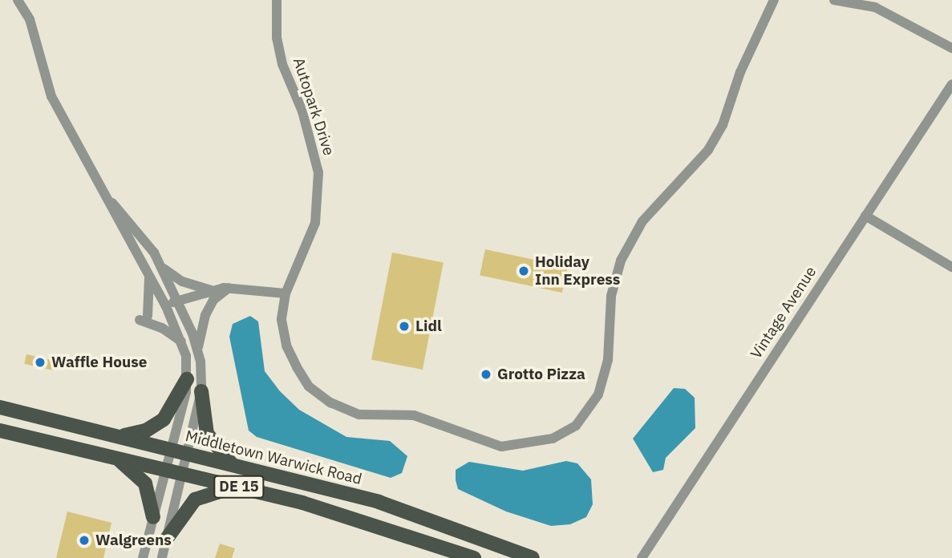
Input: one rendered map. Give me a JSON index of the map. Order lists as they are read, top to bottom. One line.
{"streets":{"main road":["Middletown Warwick Road","DE 15"],"street":["Autopark Drive","Vintage Avenue"]},"places":["Holiday Inn Express","Lidl","Waffle House","Grotto Pizza","Walgreens"]}
